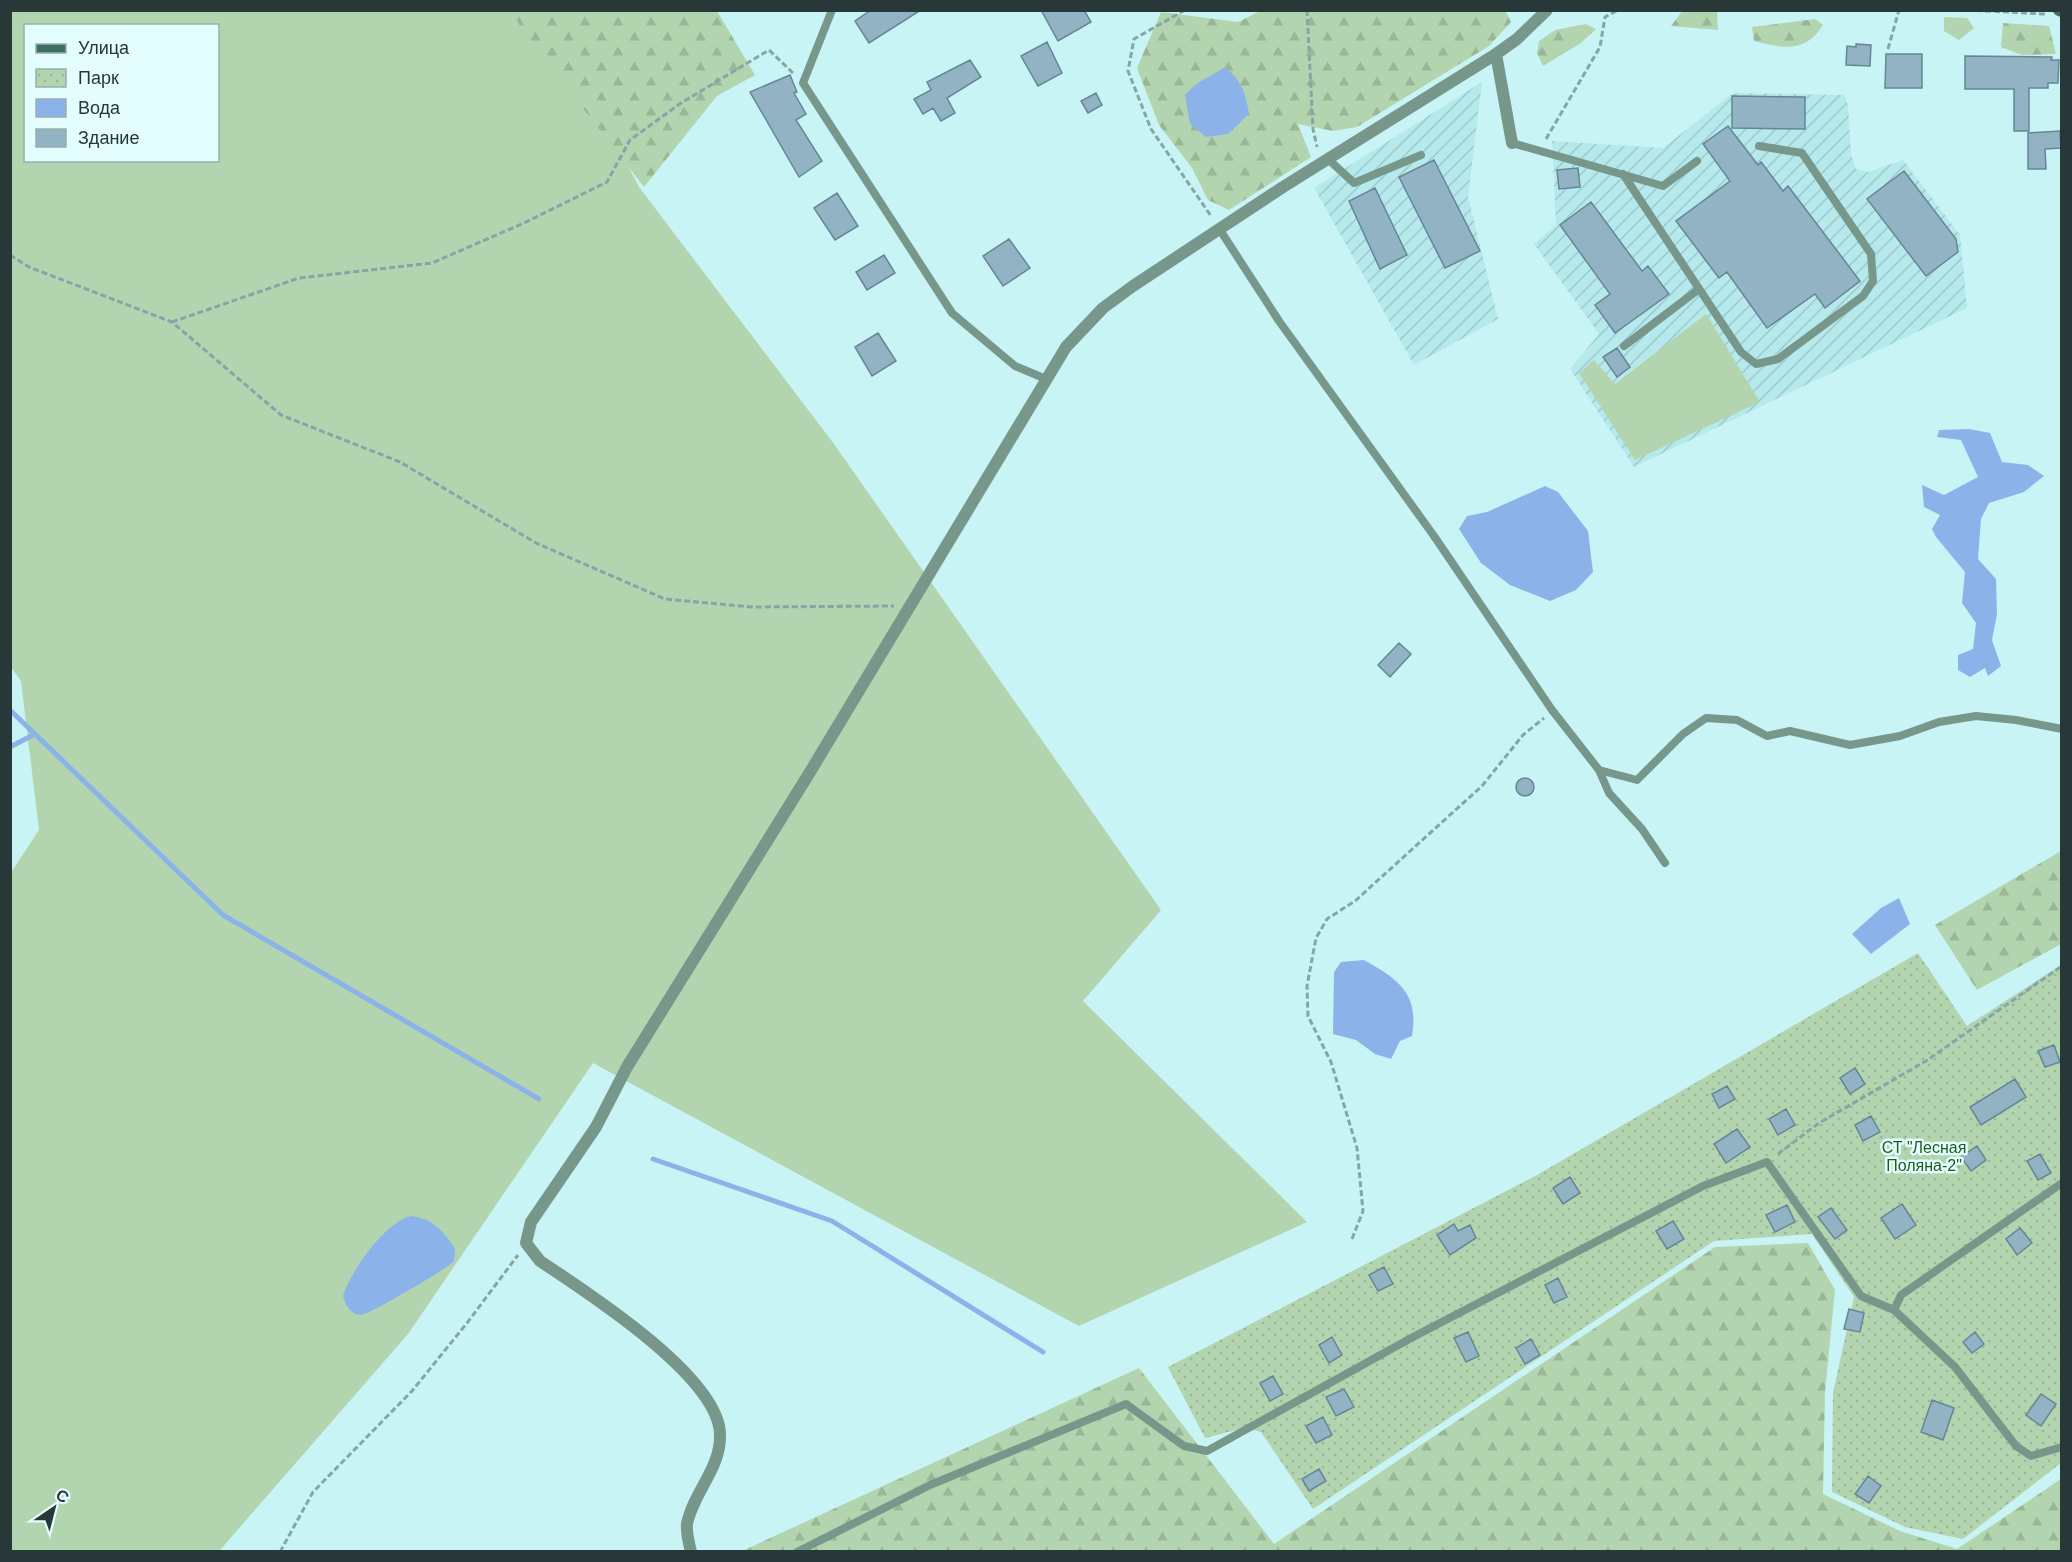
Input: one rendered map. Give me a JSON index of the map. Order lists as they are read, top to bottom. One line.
{"parks":["СТ \"Лесная Поляна-2\""],"legend":["Улица","Парк","Вода","Здание"],"north":"top right"}
